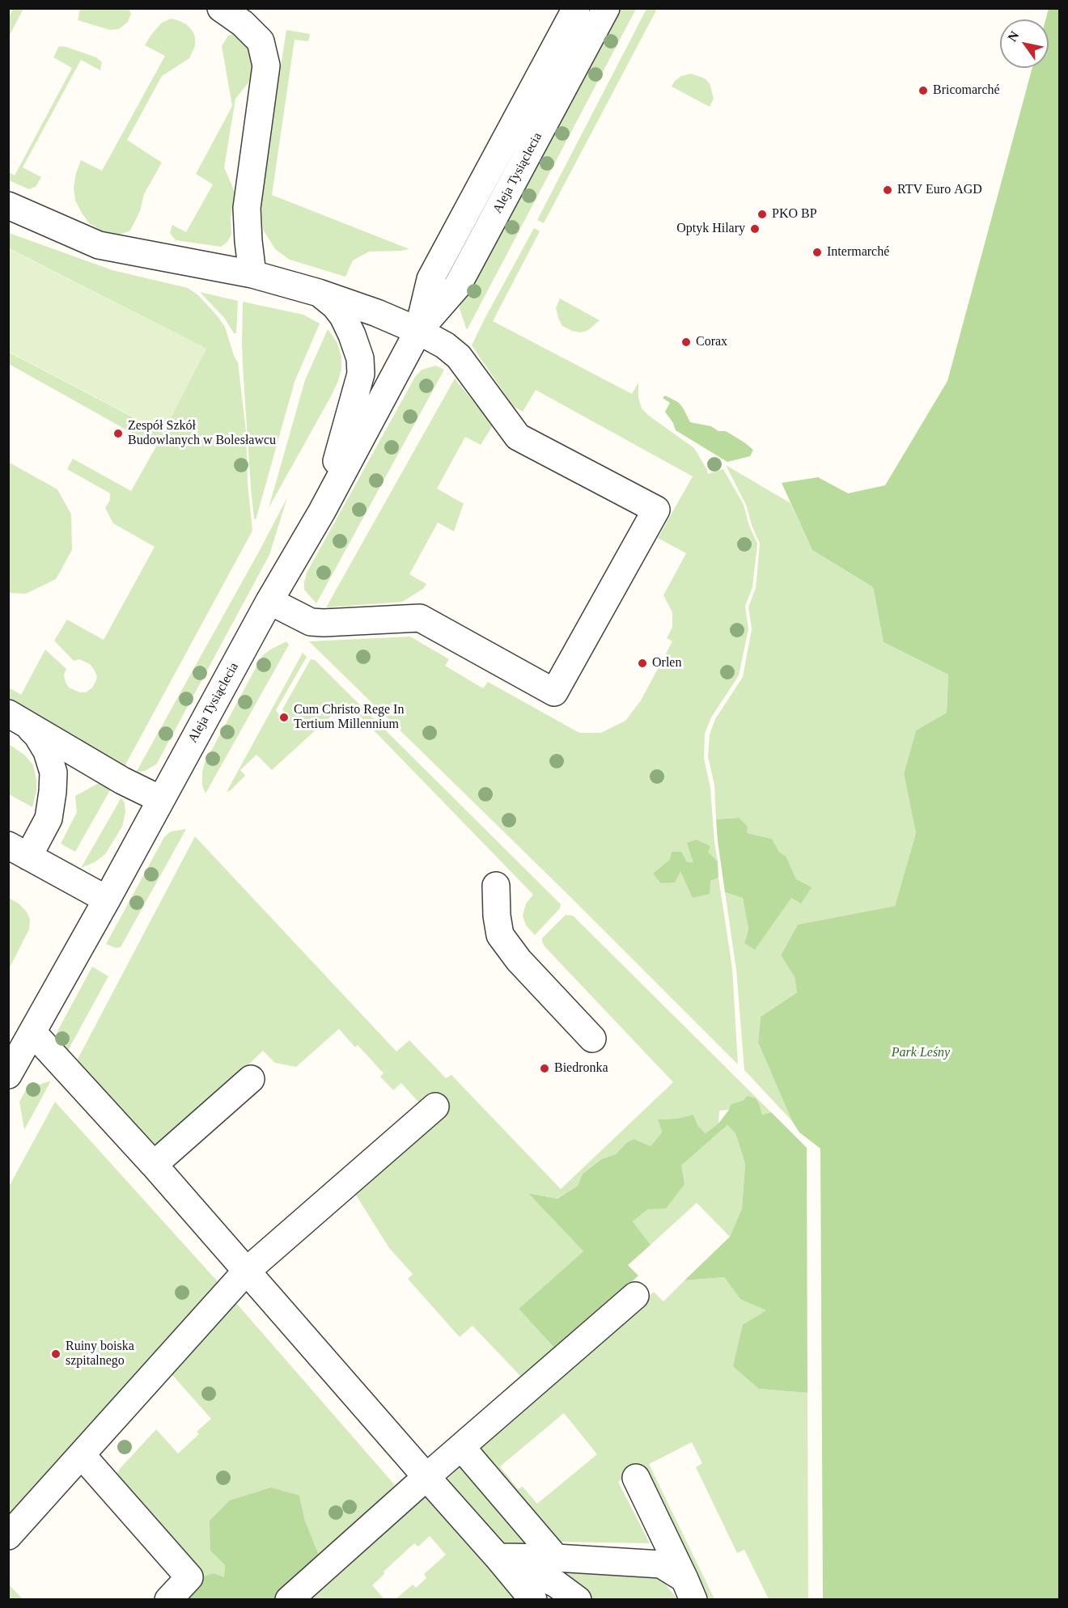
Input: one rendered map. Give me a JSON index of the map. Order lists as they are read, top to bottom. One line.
{"streets":{"street":["Aleja Tysiąclecia"]},"parks":["Park Leśny"],"places":["Bricomarché","RTV Euro AGD","PKO BP","Optyk Hilary","Intermarché","Corax","Zespół Szkół Budowlanych w Bolesławcu","Orlen","Cum Christo Rege In Tertium Millennium","Biedronka","Ruiny boiska szpitalnego"],"north":"top left"}
